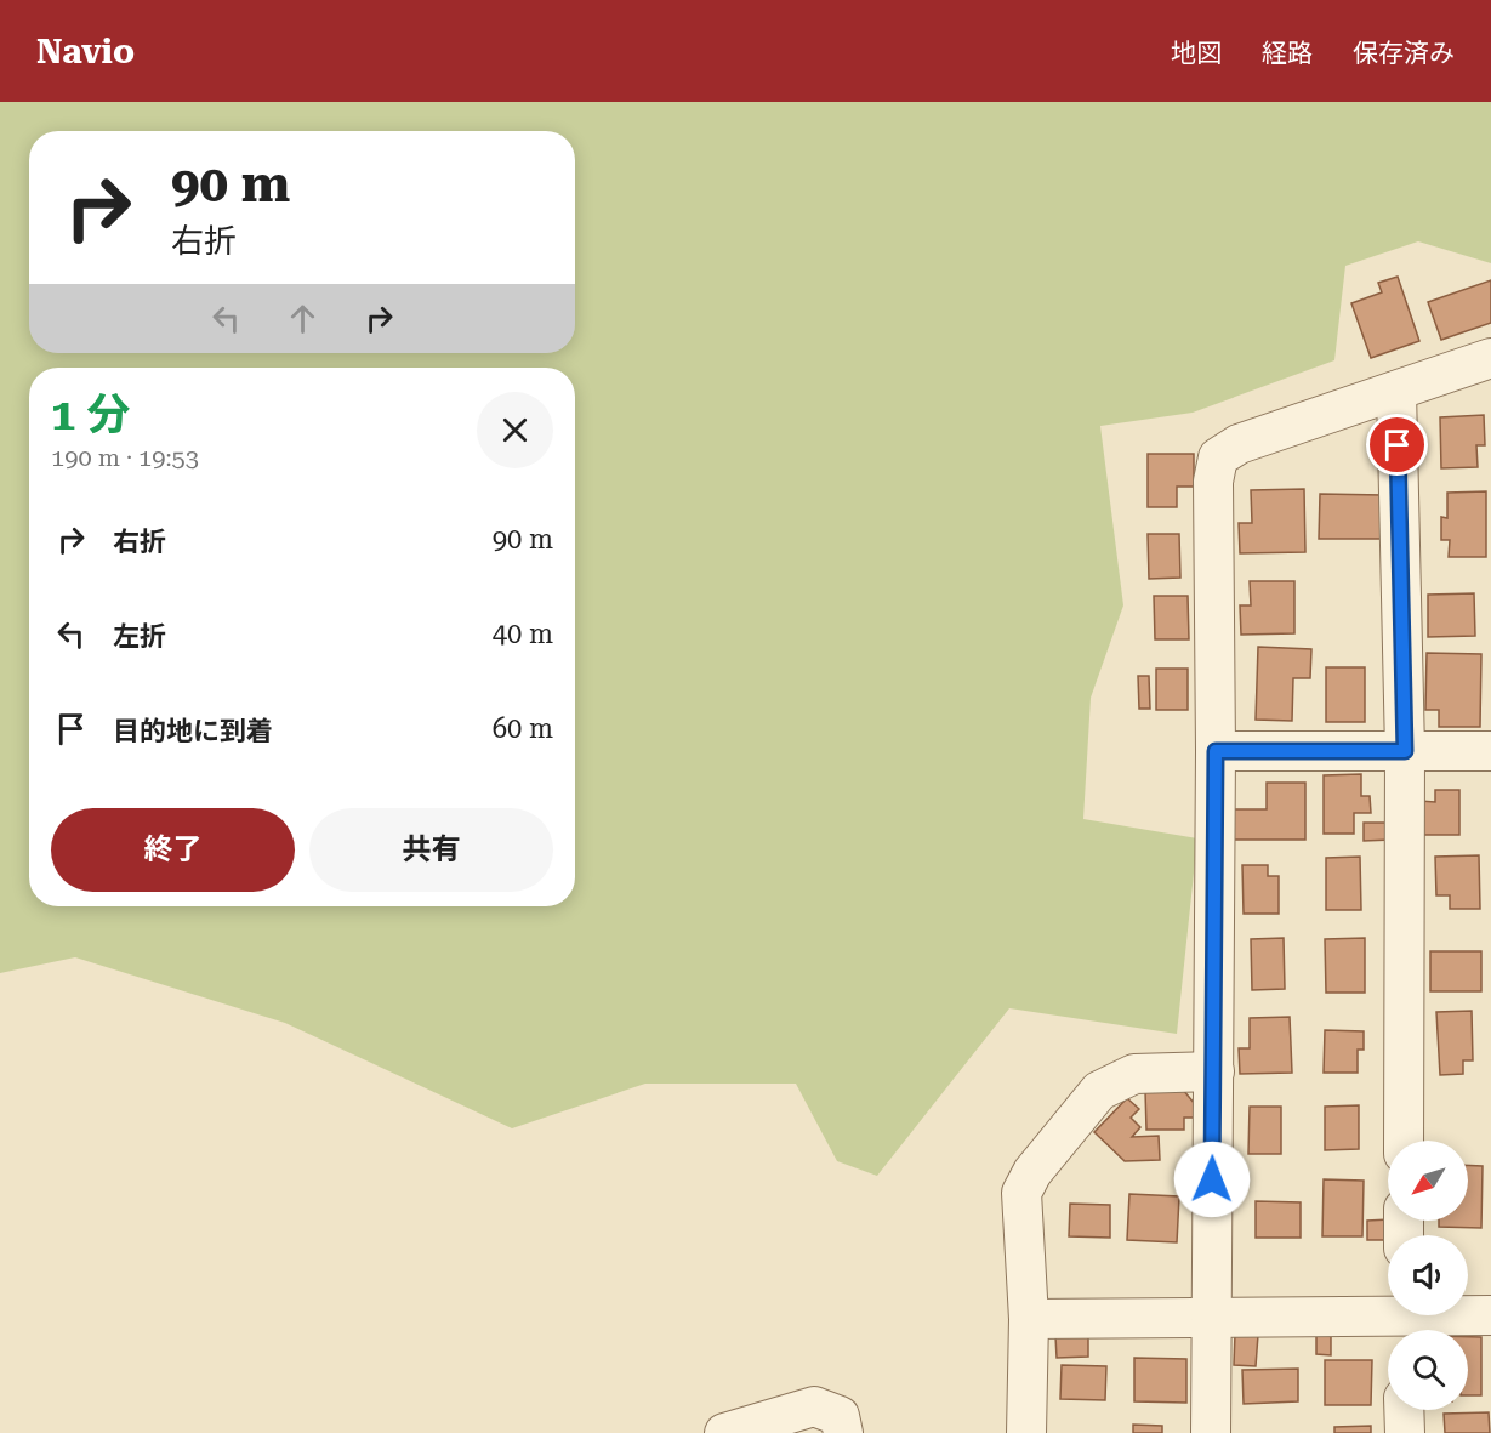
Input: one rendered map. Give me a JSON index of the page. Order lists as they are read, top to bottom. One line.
{"north":"bottom left","page":{"header":"Navio","nav":["地図","経路","保存済み"],"turn":["90 m","右折"],"heading":["1 分","190 m · 19:53"],"list":[{"name":"右折","value":"90 m"},{"name":"左折","value":"40 m"},{"name":"目的地に到着","value":"60 m"}],"buttons":["終了","共有"]}}
